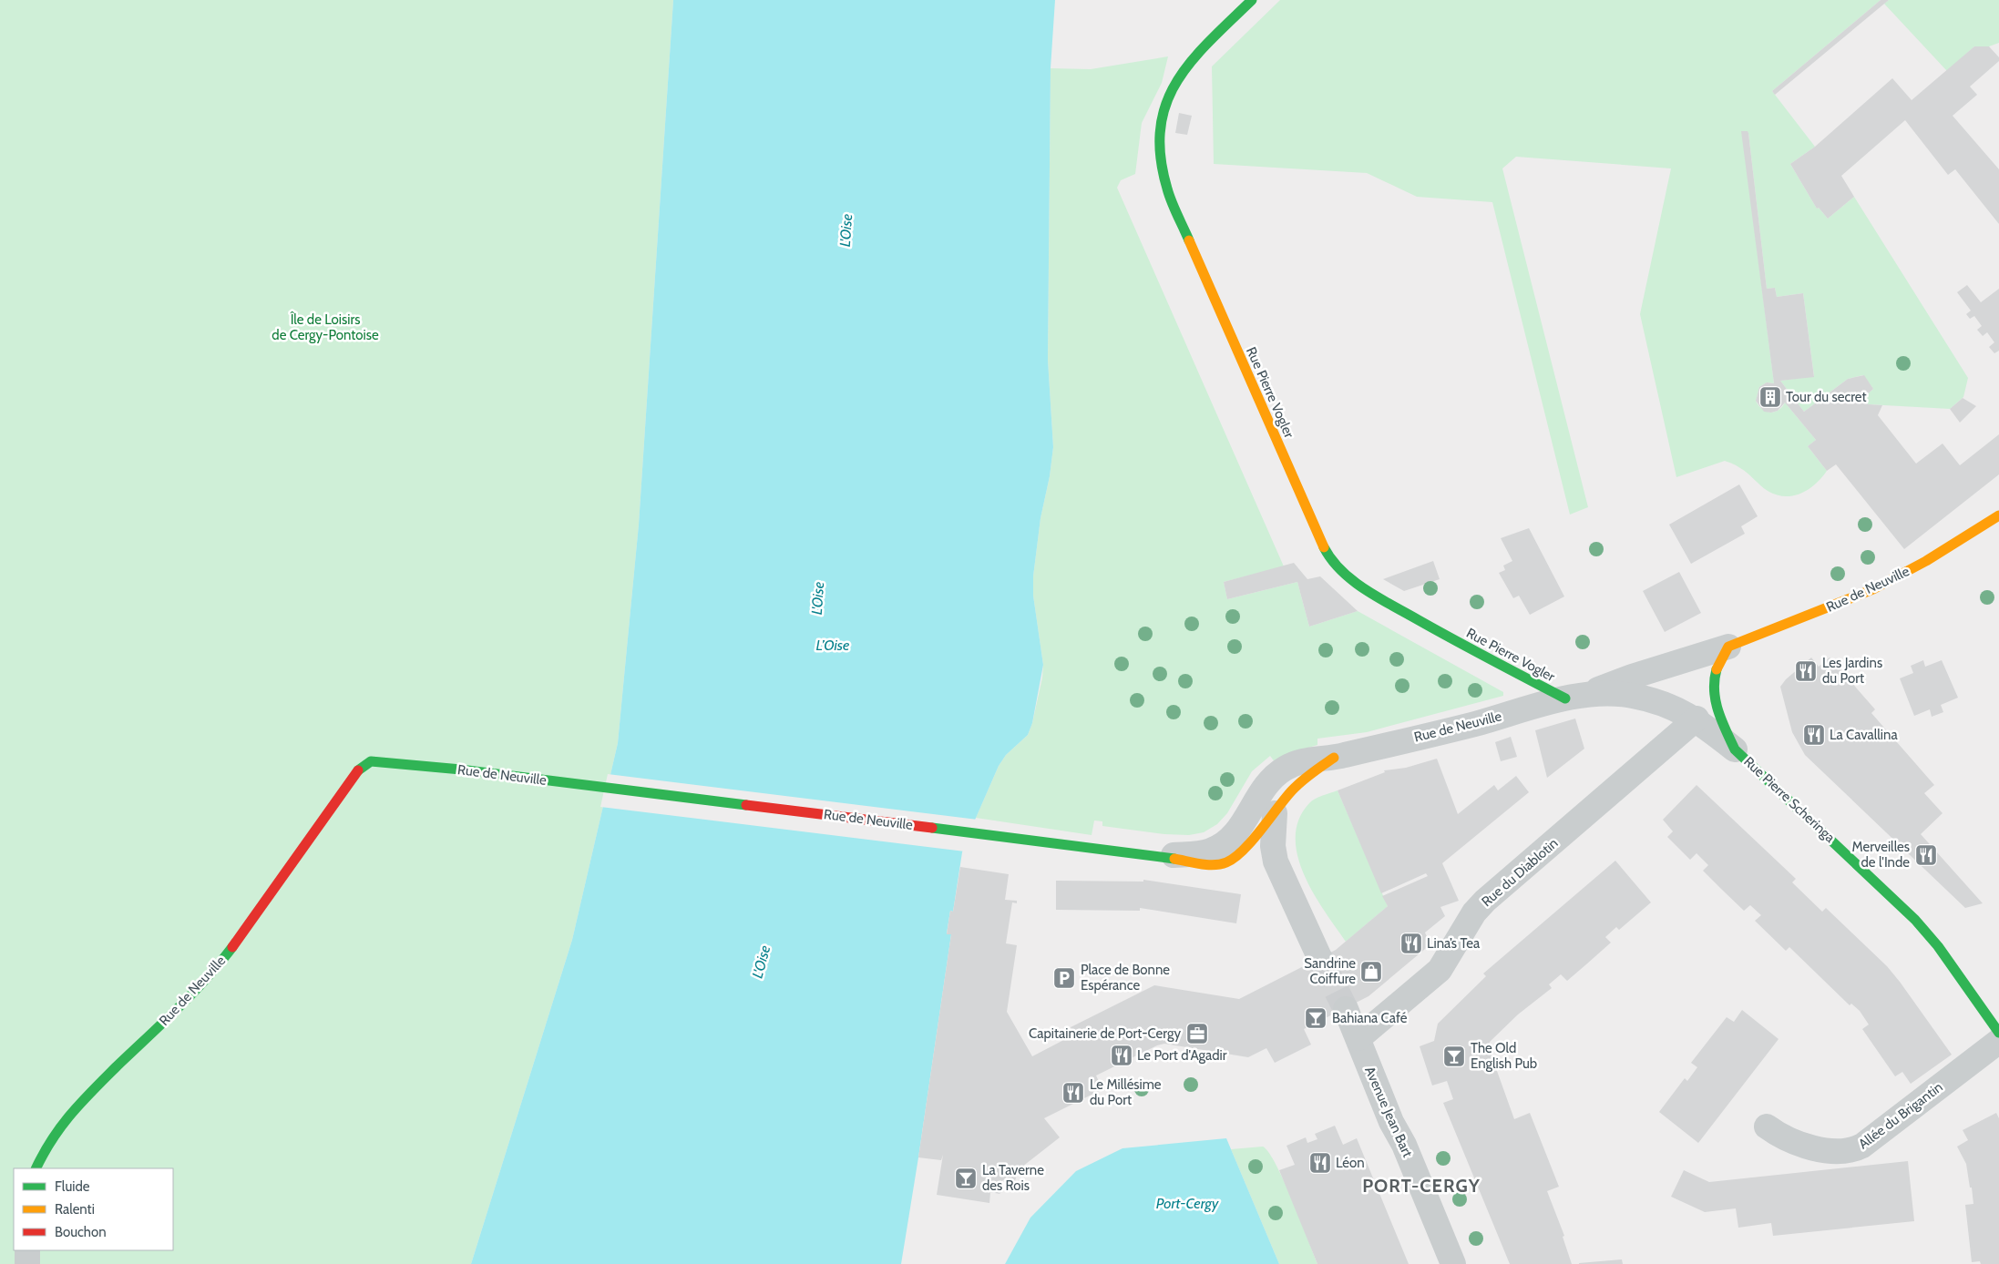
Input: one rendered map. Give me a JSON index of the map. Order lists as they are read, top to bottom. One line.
{"streets":{"street":["Rue Pierre Vogler","Rue de Neuville","Rue Pierre Scheringa","Rue du Diablotin","Avenue Jean Bart","Allée du Brigantin"]},"crossings":[["Rue Pierre Vogler","Rue de Neuville"],["Rue de Neuville","Rue Pierre Scheringa"],["Rue de Neuville","Rue du Diablotin"],["Rue Pierre Scheringa","Rue du Diablotin"],["Rue du Diablotin","Avenue Jean Bart"]],"districts":["PORT-CERGY"],"water":["L'Oise","L’Oise","Port-Cergy"],"parks":["Île de Loisirs de Cergy-Pontoise"],"places":{"building":["Tour du secret"],"restaurant":["Les Jardins du Port","La Cavallina","Merveilles de l'Inde","Lina’s Tea","Le Port d'Agadir","Le Millésime du Port","Léon"],"shop":["Sandrine Coiffure"],"parking":["Place de Bonne Espérance"],"bar":["Bahiana Café","The Old English Pub","La Taverne des Rois"],"office":["Capitainerie de Port-Cergy"]},"legend":["Fluide","Ralenti","Bouchon"]}
